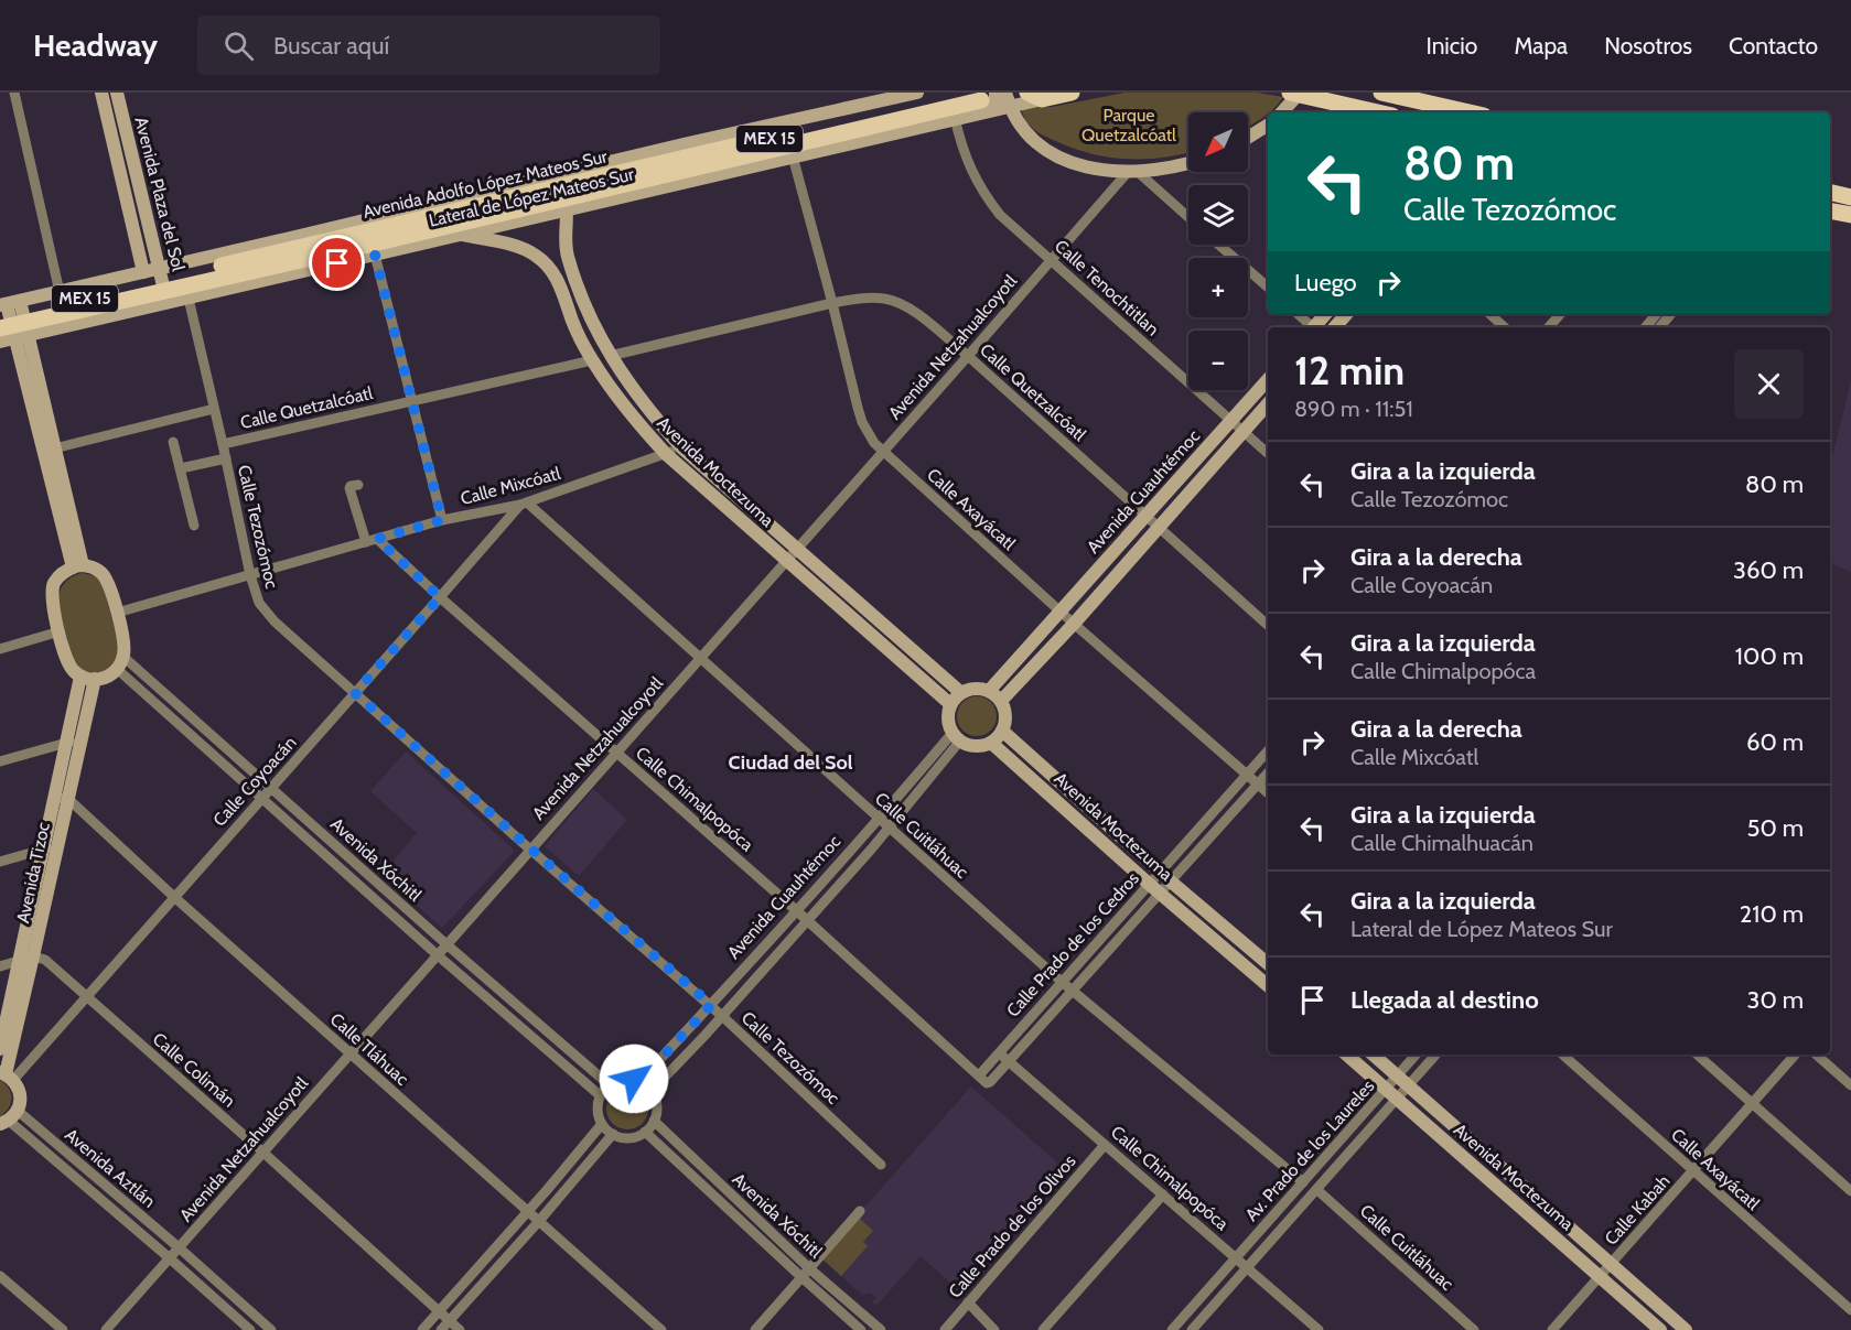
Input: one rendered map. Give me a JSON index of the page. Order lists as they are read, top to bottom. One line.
{"streets":{"main road":["MEX 15","Avenida Adolfo López Mateos Sur","Lateral de López Mateos Sur"],"street":["Avenida Plaza del Sol","Calle Tenochtitlan","Avenida Netzahualcoyotl","Calle Quetzalcóatl","Avenida Moctezuma","Calle Mixcóatl","Avenida Cuauhtémoc","Calle Axayácatl","Calle Tezozómoc","Calle Coyoacán","Calle Chimalpopóca","Calle Cuitláhuac","Avenida Xóchitl","Avenida Tizoc","Calle Prado de los Cedros","Calle Tláhuac","Calle Colimán","Av. Prado de los Laureles","Avenida Aztlán","Calle Kabah","Calle Prado de los Olivos"]},"crossings":[["Avenida Adolfo López Mateos Sur","Avenida Plaza del Sol"],["Avenida Adolfo López Mateos Sur","Lateral de López Mateos Sur"],["Avenida Adolfo López Mateos Sur","Avenida Moctezuma"],["Avenida Plaza del Sol","Lateral de López Mateos Sur"],["Lateral de López Mateos Sur","Calle Tenochtitlan"],["Lateral de López Mateos Sur","Avenida Moctezuma"],["Lateral de López Mateos Sur","Calle Axayácatl"],["Lateral de López Mateos Sur","Calle Tezozómoc"],["Calle Tenochtitlan","Avenida Netzahualcoyotl"],["Calle Tenochtitlan","Avenida Cuauhtémoc"],["Avenida Netzahualcoyotl","Calle Quetzalcóatl"],["Avenida Netzahualcoyotl","Avenida Moctezuma"],["Avenida Netzahualcoyotl","Calle Axayácatl"],["Avenida Netzahualcoyotl","Calle Tezozómoc"],["Avenida Netzahualcoyotl","Calle Chimalpopóca"],["Avenida Netzahualcoyotl","Calle Cuitláhuac"],["Avenida Netzahualcoyotl","Avenida Xóchitl"],["Avenida Netzahualcoyotl","Calle Tláhuac"],["Avenida Netzahualcoyotl","Calle Colimán"],["Avenida Netzahualcoyotl","Avenida Aztlán"],["Calle Quetzalcóatl","Avenida Moctezuma"],["Calle Quetzalcóatl","Avenida Cuauhtémoc"],["Calle Quetzalcóatl","Calle Axayácatl"],["Calle Quetzalcóatl","Calle Tezozómoc"],["Avenida Moctezuma","Calle Mixcóatl"],["Avenida Moctezuma","Avenida Cuauhtémoc"],["Avenida Moctezuma","Calle Prado de los Cedros"],["Avenida Moctezuma","Av. Prado de los Laureles"],["Avenida Moctezuma","Calle Kabah"],["Calle Mixcóatl","Calle Tezozómoc"],["Calle Mixcóatl","Calle Coyoacán"],["Calle Mixcóatl","Calle Chimalpopóca"],["Calle Mixcóatl","Calle Cuitláhuac"],["Avenida Cuauhtémoc","Calle Axayácatl"],["Avenida Cuauhtémoc","Calle Tezozómoc"],["Avenida Cuauhtémoc","Calle Chimalpopóca"],["Avenida Cuauhtémoc","Calle Cuitláhuac"],["Avenida Cuauhtémoc","Avenida Xóchitl"],["Calle Axayácatl","Calle Prado de los Cedros"],["Calle Axayácatl","Calle Kabah"],["Calle Tezozómoc","Calle Coyoacán"],["Calle Coyoacán","Calle Chimalpopóca"],["Calle Coyoacán","Calle Cuitláhuac"],["Calle Coyoacán","Avenida Xóchitl"],["Calle Coyoacán","Avenida Tizoc"],["Calle Coyoacán","Calle Tláhuac"],["Calle Coyoacán","Calle Colimán"],["Calle Chimalpopóca","Calle Prado de los Cedros"],["Calle Chimalpopóca","Av. Prado de los Laureles"],["Calle Chimalpopóca","Calle Prado de los Olivos"],["Calle Cuitláhuac","Calle Prado de los Cedros"],["Calle Cuitláhuac","Av. Prado de los Laureles"],["Avenida Tizoc","Calle Tláhuac"],["Avenida Tizoc","Calle Colimán"]],"districts":["Ciudad del Sol"],"parks":["Parque Quetzalcóatl"],"north":"bottom left","page":{"header":"Headway","search":"Buscar aquí","nav":["Inicio","Mapa","Nosotros","Contacto"],"map_buttons":["+","−"],"turn":["80 m","Calle Tezozómoc"],"then":"Luego","heading":["12 min","890 m · 11:51"],"list":[{"name":"Gira a la izquierda","note":"Calle Tezozómoc","value":"80 m"},{"name":"Gira a la derecha","note":"Calle Coyoacán","value":"360 m"},{"name":"Gira a la izquierda","note":"Calle Chimalpopóca","value":"100 m"},{"name":"Gira a la derecha","note":"Calle Mixcóatl","value":"60 m"},{"name":"Gira a la izquierda","note":"Calle Chimalhuacán","value":"50 m"},{"name":"Gira a la izquierda","note":"Lateral de López Mateos Sur","value":"210 m"},{"name":"Llegada al destino","value":"30 m"}]}}
